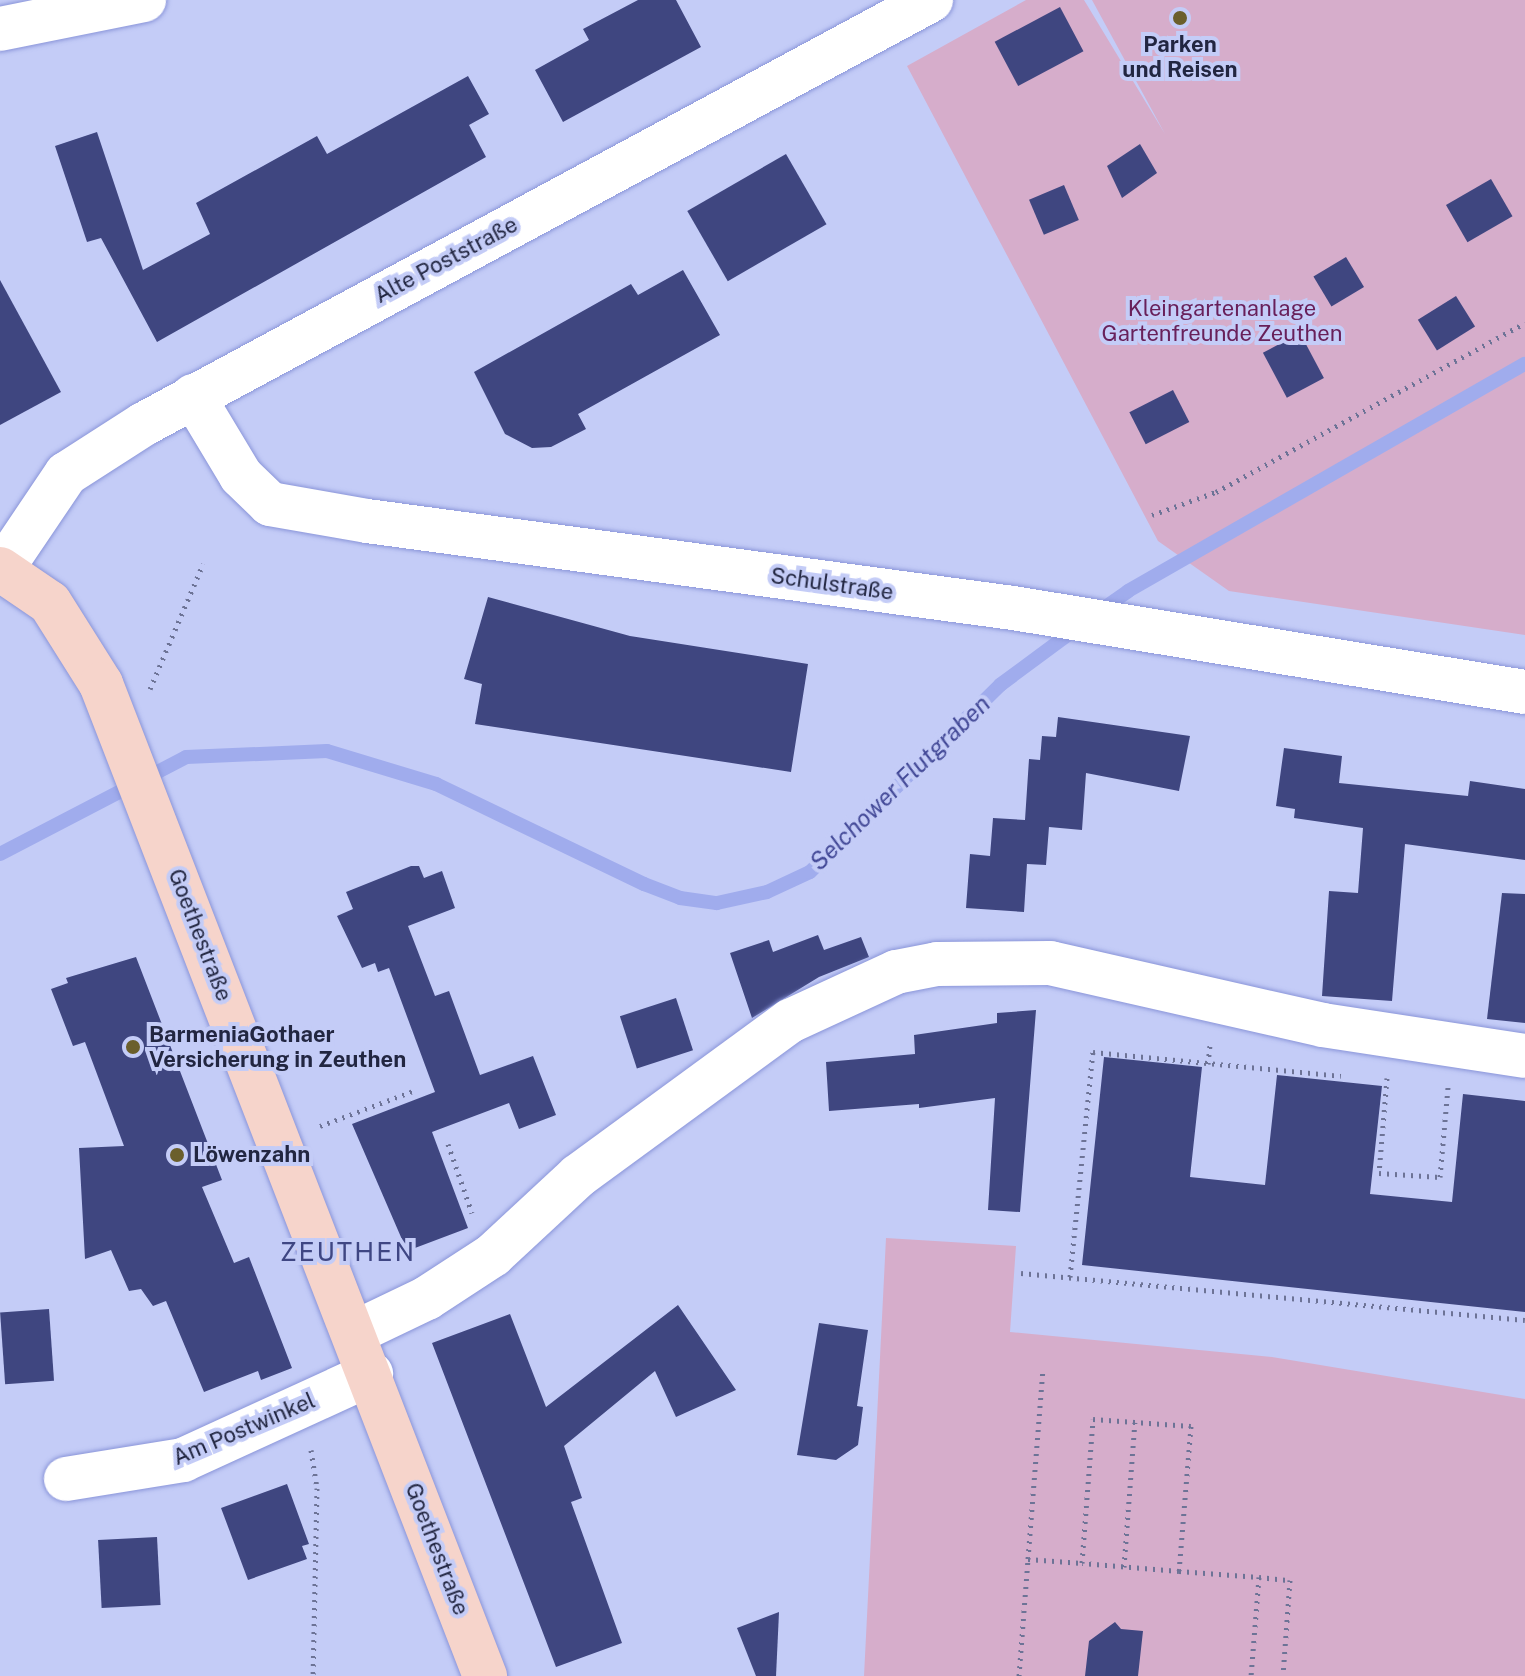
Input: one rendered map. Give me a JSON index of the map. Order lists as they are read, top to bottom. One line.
{"streets":{"main road":["Goethestraße"],"street":["Alte Poststraße","Schulstraße","Am Postwinkel"]},"crossings":[["Alte Poststraße","Schulstraße"],["Alte Poststraße","Goethestraße"],["Goethestraße","Am Postwinkel"]],"districts":["ZEUTHEN"],"water":["Selchower Flutgraben"],"parks":["Kleingartenanlage Gartenfreunde Zeuthen"],"places":["Parken und Reisen","BarmeniaGothaer Versicherung in Zeuthen","Löwenzahn"]}
